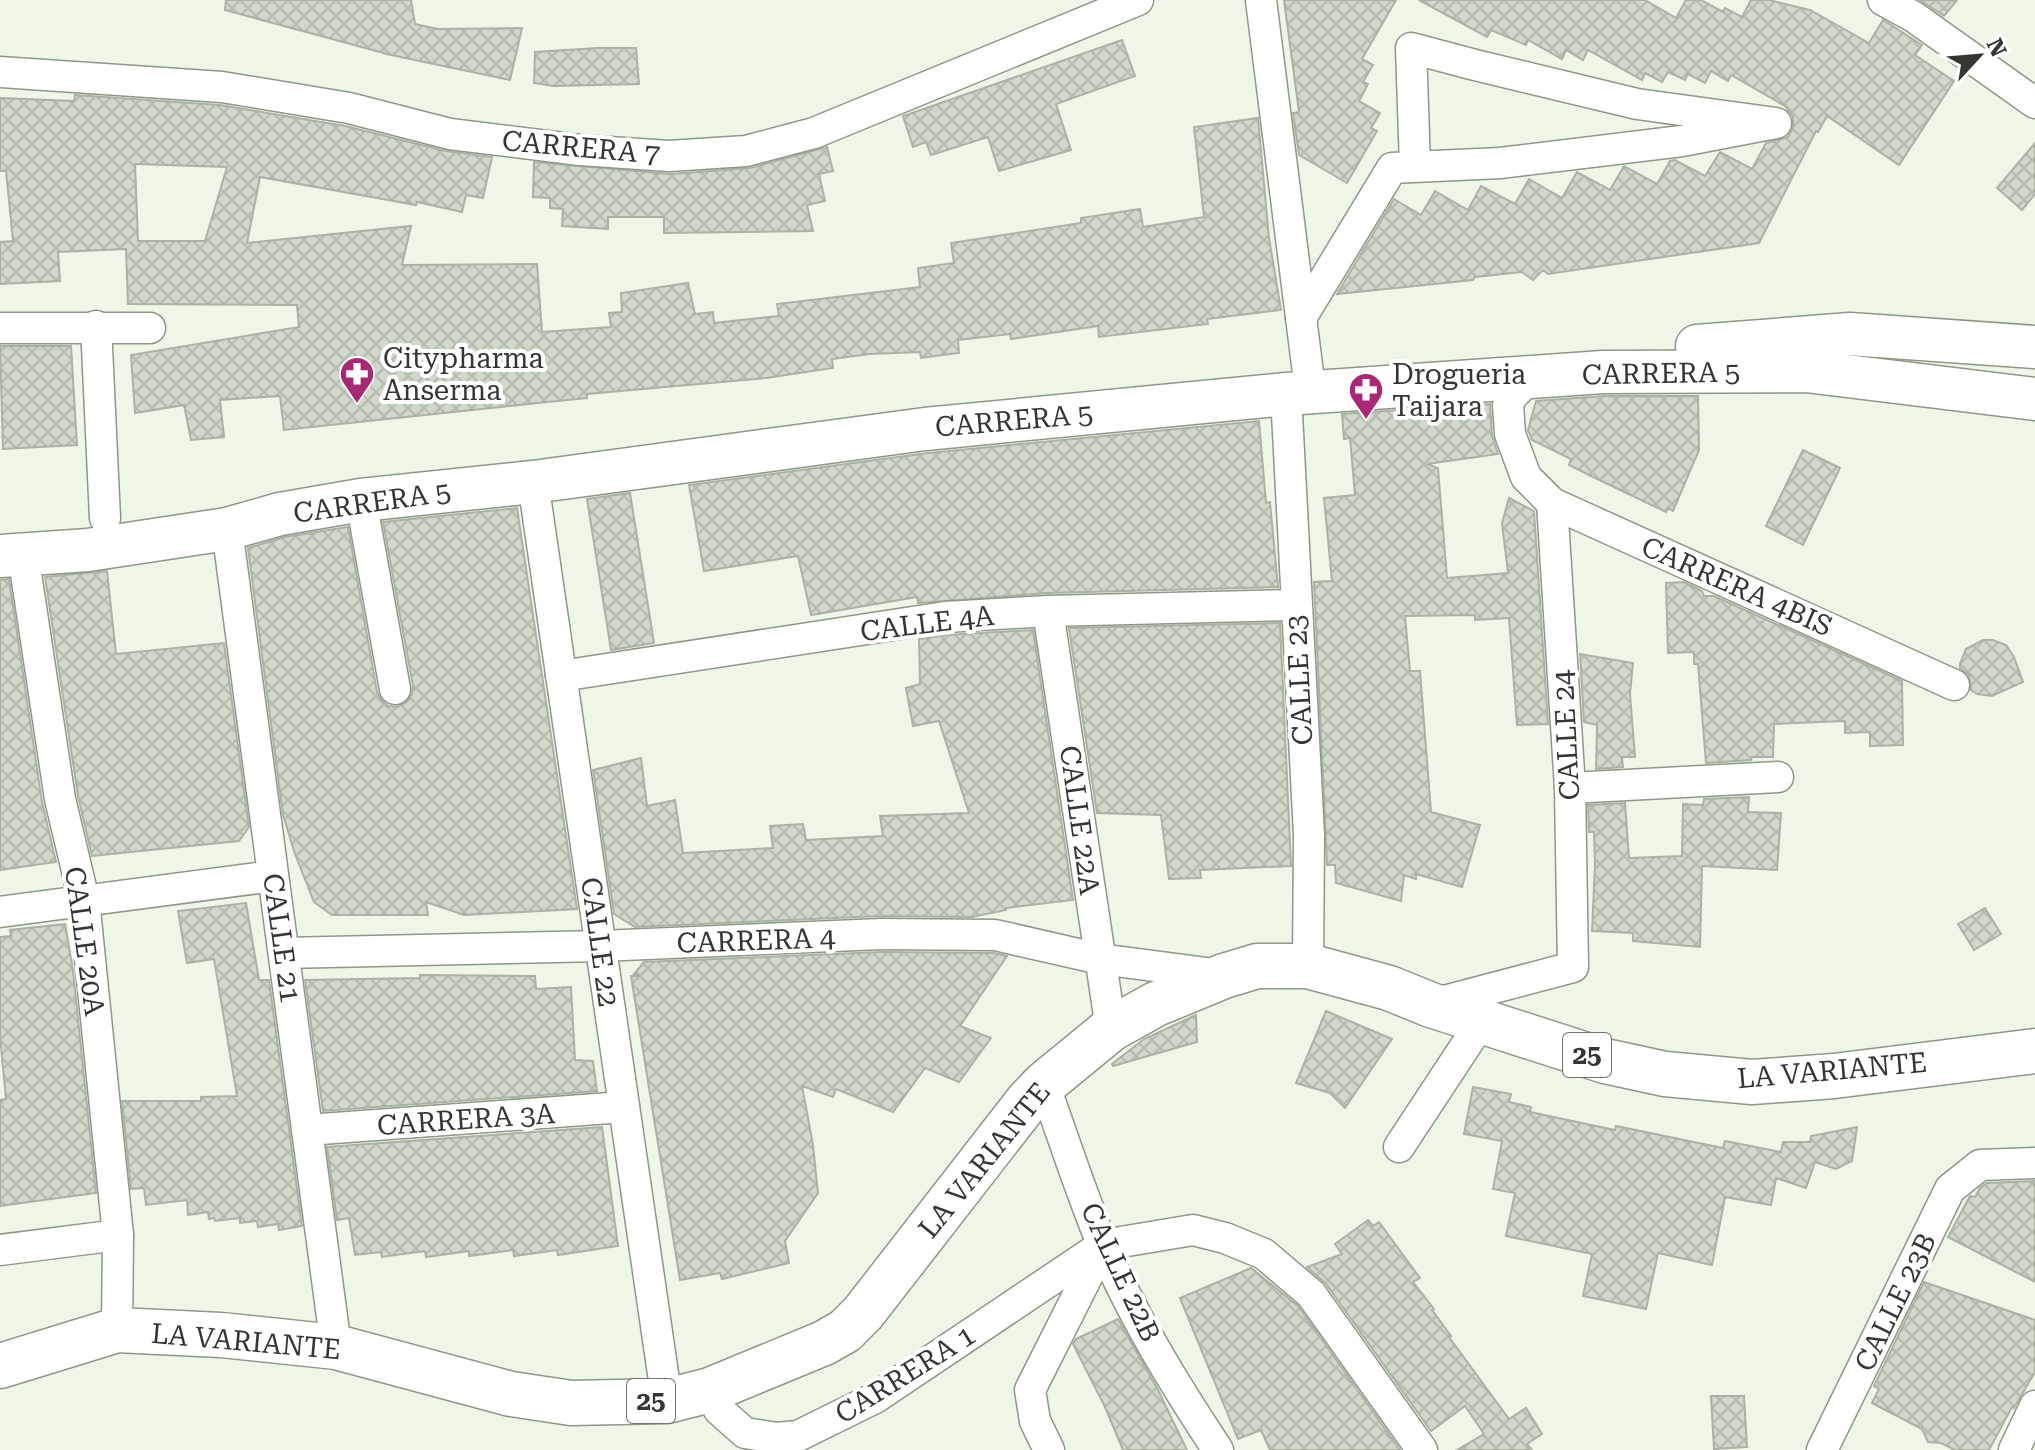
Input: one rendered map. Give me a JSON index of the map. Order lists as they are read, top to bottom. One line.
{"streets":{"main road":["25","LA VARIANTE"],"street":["CARRERA 7","CARRERA 5","CARRERA 4BIS","CALLE 4A","CALLE 23","CALLE 24","CALLE 22A","CALLE 21","CARRERA 4","CALLE 20A","CALLE 22","CARRERA 3A","CALLE 22B","CALLE 23B","CARRERA 1"]},"crossings":[["CARRERA 5","CARRERA 4BIS"],["CARRERA 5","CALLE 23"],["CARRERA 5","CALLE 21"],["CARRERA 5","CALLE 20A"],["CARRERA 5","CALLE 22"],["CARRERA 4BIS","CALLE 24"],["CALLE 4A","CALLE 23"],["CALLE 4A","CALLE 22A"],["CALLE 4A","CALLE 22"],["CALLE 23","LA VARIANTE"],["CALLE 24","LA VARIANTE"],["CALLE 22A","CARRERA 4"],["CALLE 22A","LA VARIANTE"],["CALLE 21","CARRERA 4"],["CALLE 21","LA VARIANTE"],["CALLE 21","CARRERA 3A"],["CARRERA 4","CALLE 22"],["CARRERA 4","LA VARIANTE"],["CALLE 20A","LA VARIANTE"],["CALLE 22","LA VARIANTE"],["CALLE 22","CARRERA 3A"],["LA VARIANTE","CALLE 22B"],["LA VARIANTE","CARRERA 1"],["CALLE 22B","CARRERA 1"]],"places":{"pharmacy":["Citypharma Anserma","Drogueria Taijara"]},"north":"top right"}
